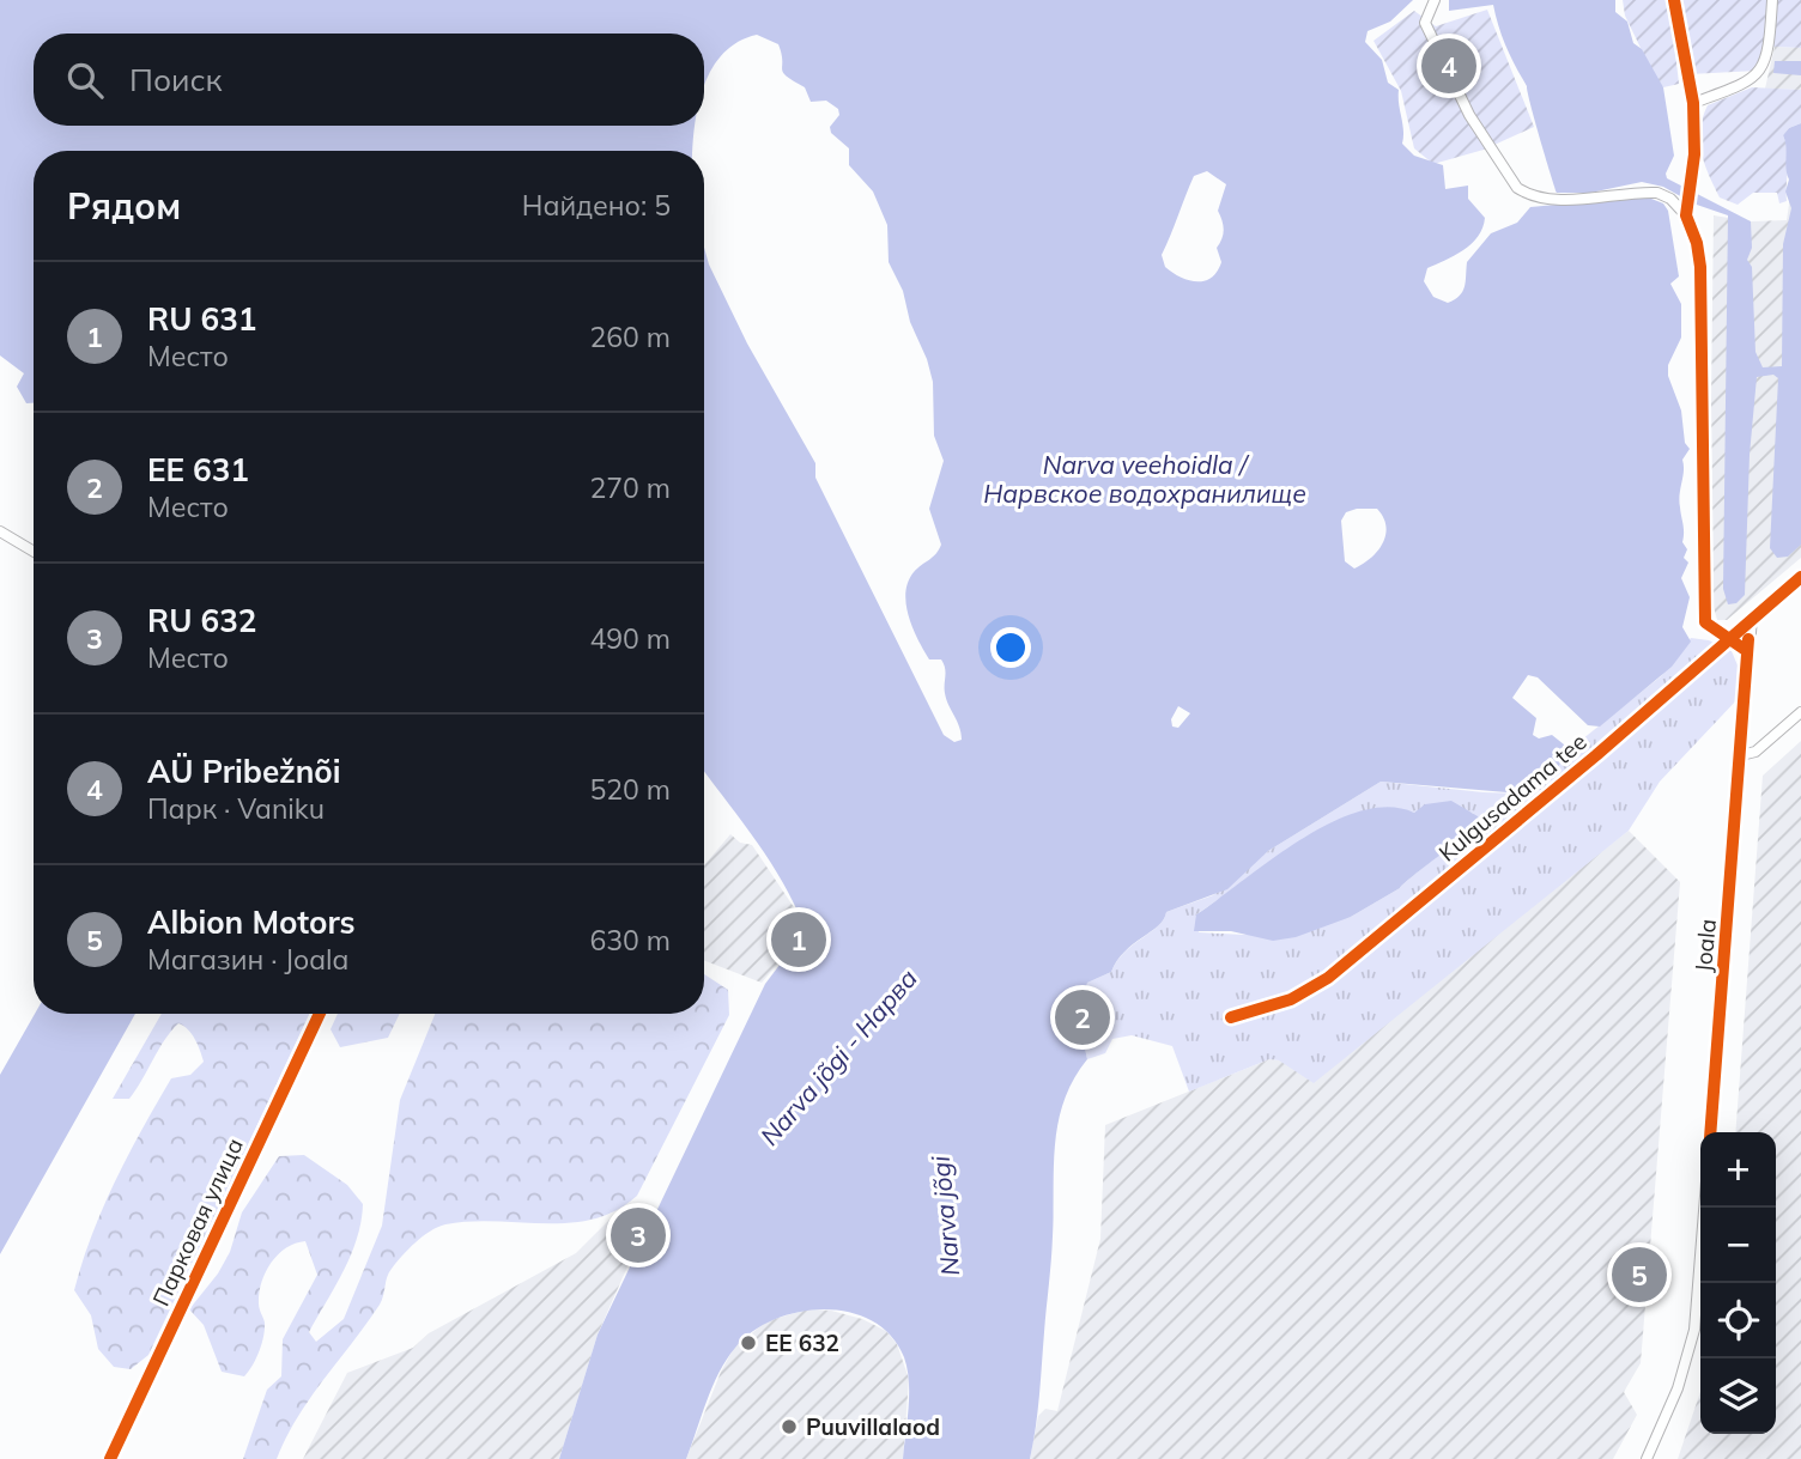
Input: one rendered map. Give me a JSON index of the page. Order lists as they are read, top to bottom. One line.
{"streets":{"street":["Kulgusadama tee","Joala","Парковая улица"]},"crossings":[["Kulgusadama tee","Joala"]],"water":["Narva veehoidla / Нарвское водохранилище","Narva jõgi - Нарва","Narva jõgi"],"places":["EE 632","Puuvillalaod"],"page":{"pins":["4","1","2","3","5"],"search":"Поиск","heading":["Рядом","Найдено: 5"],"list":[{"mark":"1","name":"RU 631","note":"Место","value":"260 m"},{"mark":"2","name":"EE 631","note":"Место","value":"270 m"},{"mark":"3","name":"RU 632","note":"Место","value":"490 m"},{"mark":"4","name":"AÜ Pribežnõi","note":"Парк · Vaniku","value":"520 m"},{"mark":"5","name":"Albion Motors","note":"Магазин · Joala","value":"630 m"}],"map_buttons":["+","−"]}}
